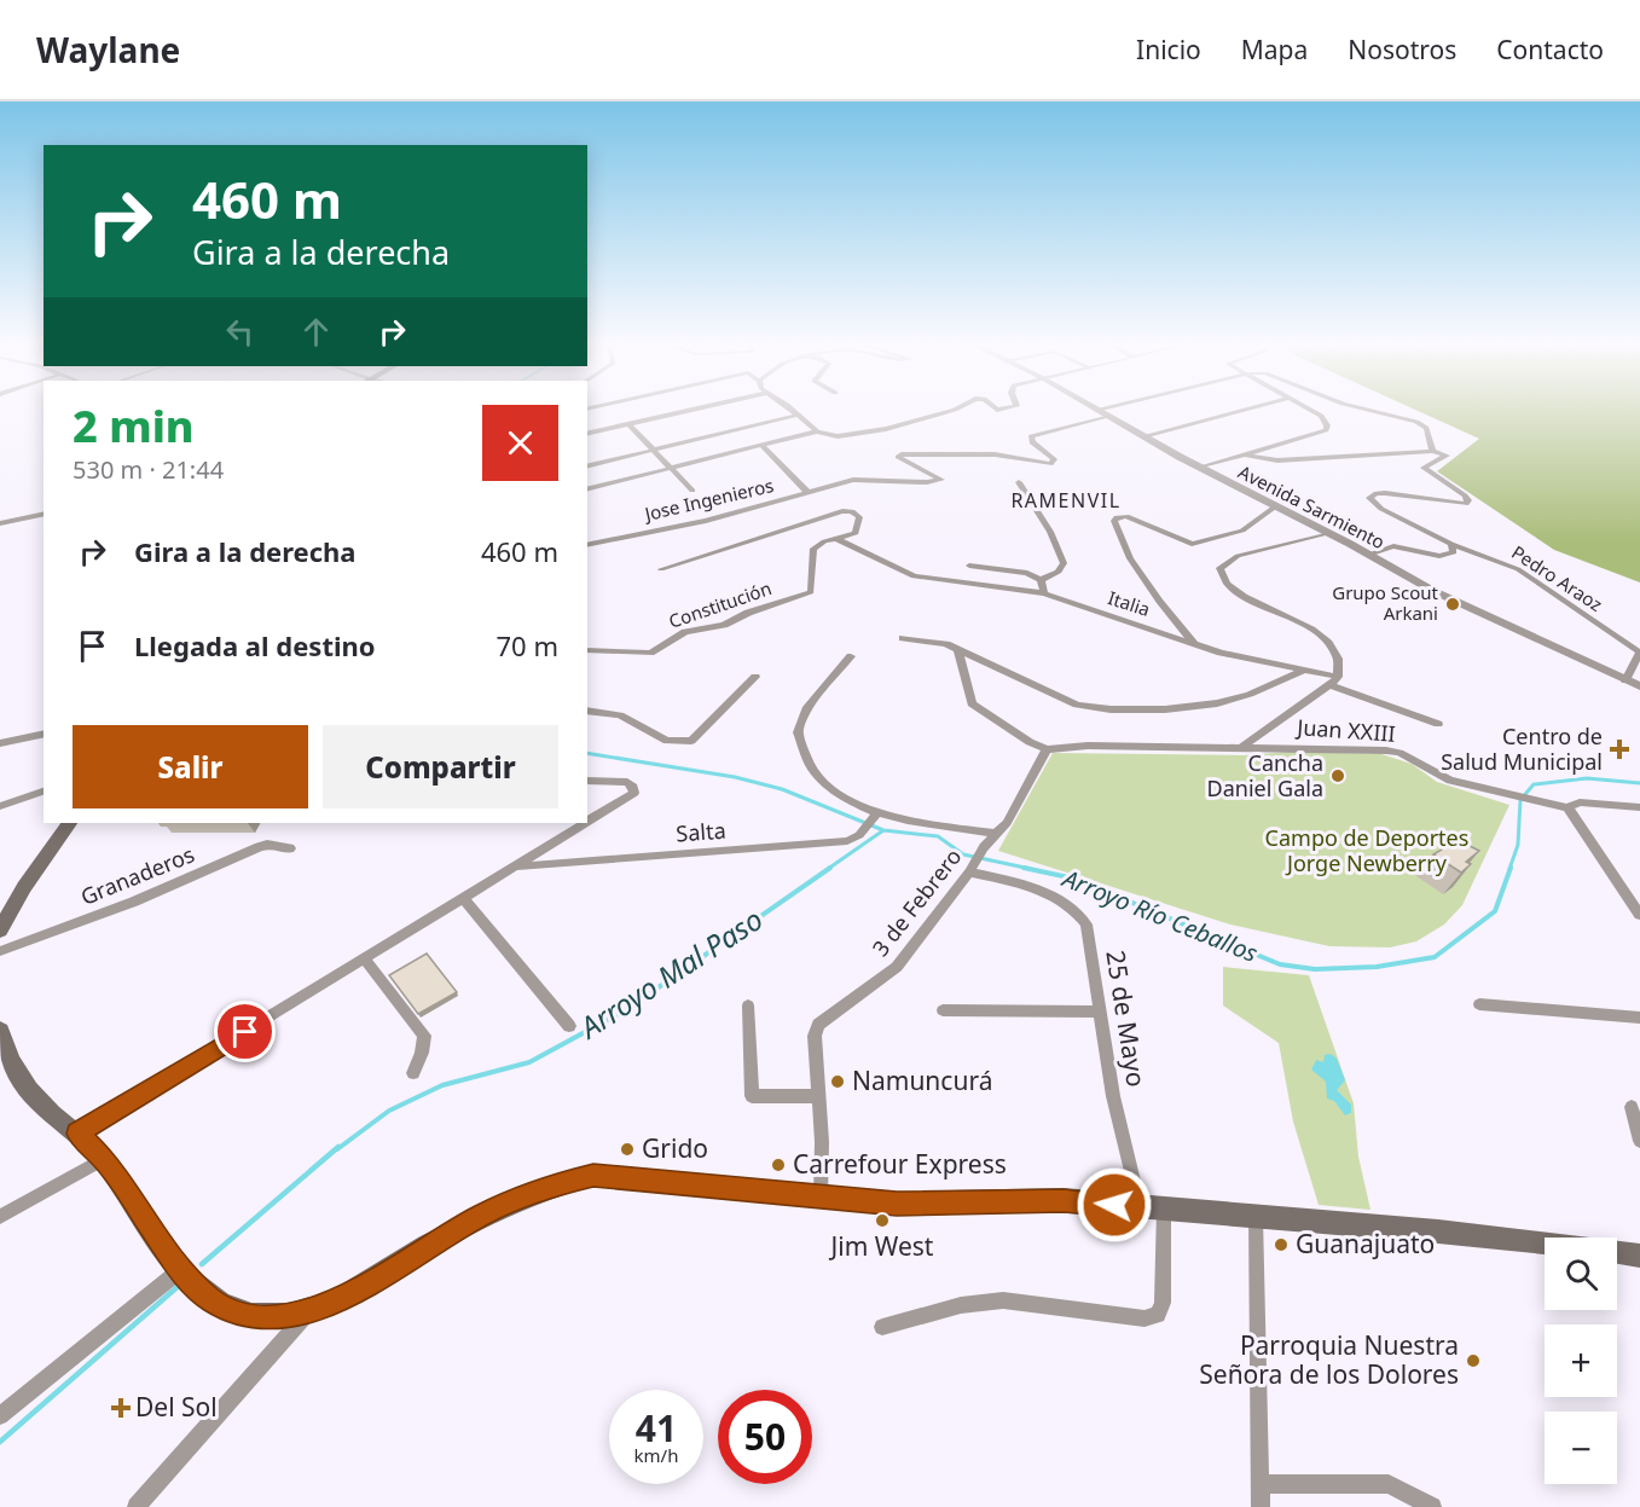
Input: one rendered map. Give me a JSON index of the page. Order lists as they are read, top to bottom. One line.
{"streets":{"street":["Jose Ingenieros","Avenida Sarmiento","Pedro Araoz","Italia","Constitución","Juan XXIII","Salta","Granaderos","3 de Febrero","25 de Mayo"]},"crossings":[["Jose Ingenieros","Avenida Sarmiento"],["Italia","Constitución"],["Italia","Juan XXIII"],["Juan XXIII","3 de Febrero"],["3 de Febrero","25 de Mayo"]],"districts":["RAMENVIL"],"water":["Arroyo Río Ceballos","Arroyo Mal Paso"],"parks":["Campo de Deportes Jorge Newberry"],"places":{"other":["Grupo Scout Arkani","Cancha Daniel Gala","Namuncurá","Grido","Carrefour Express","Jim West","Guanajuato","Parroquia Nuestra Señora de los Dolores"],"health":["Centro de Salud Municipal","Del Sol"]},"page":{"header":"Waylane","nav":["Inicio","Mapa","Nosotros","Contacto"],"turn":["460 m","Gira a la derecha"],"heading":["2 min","530 m · 21:44"],"list":[{"name":"Gira a la derecha","value":"460 m"},{"name":"Llegada al destino","value":"70 m"}],"buttons":["Salir","Compartir"],"map_buttons":["+","−"],"speed":"41 km/h","limit":"50"}}
